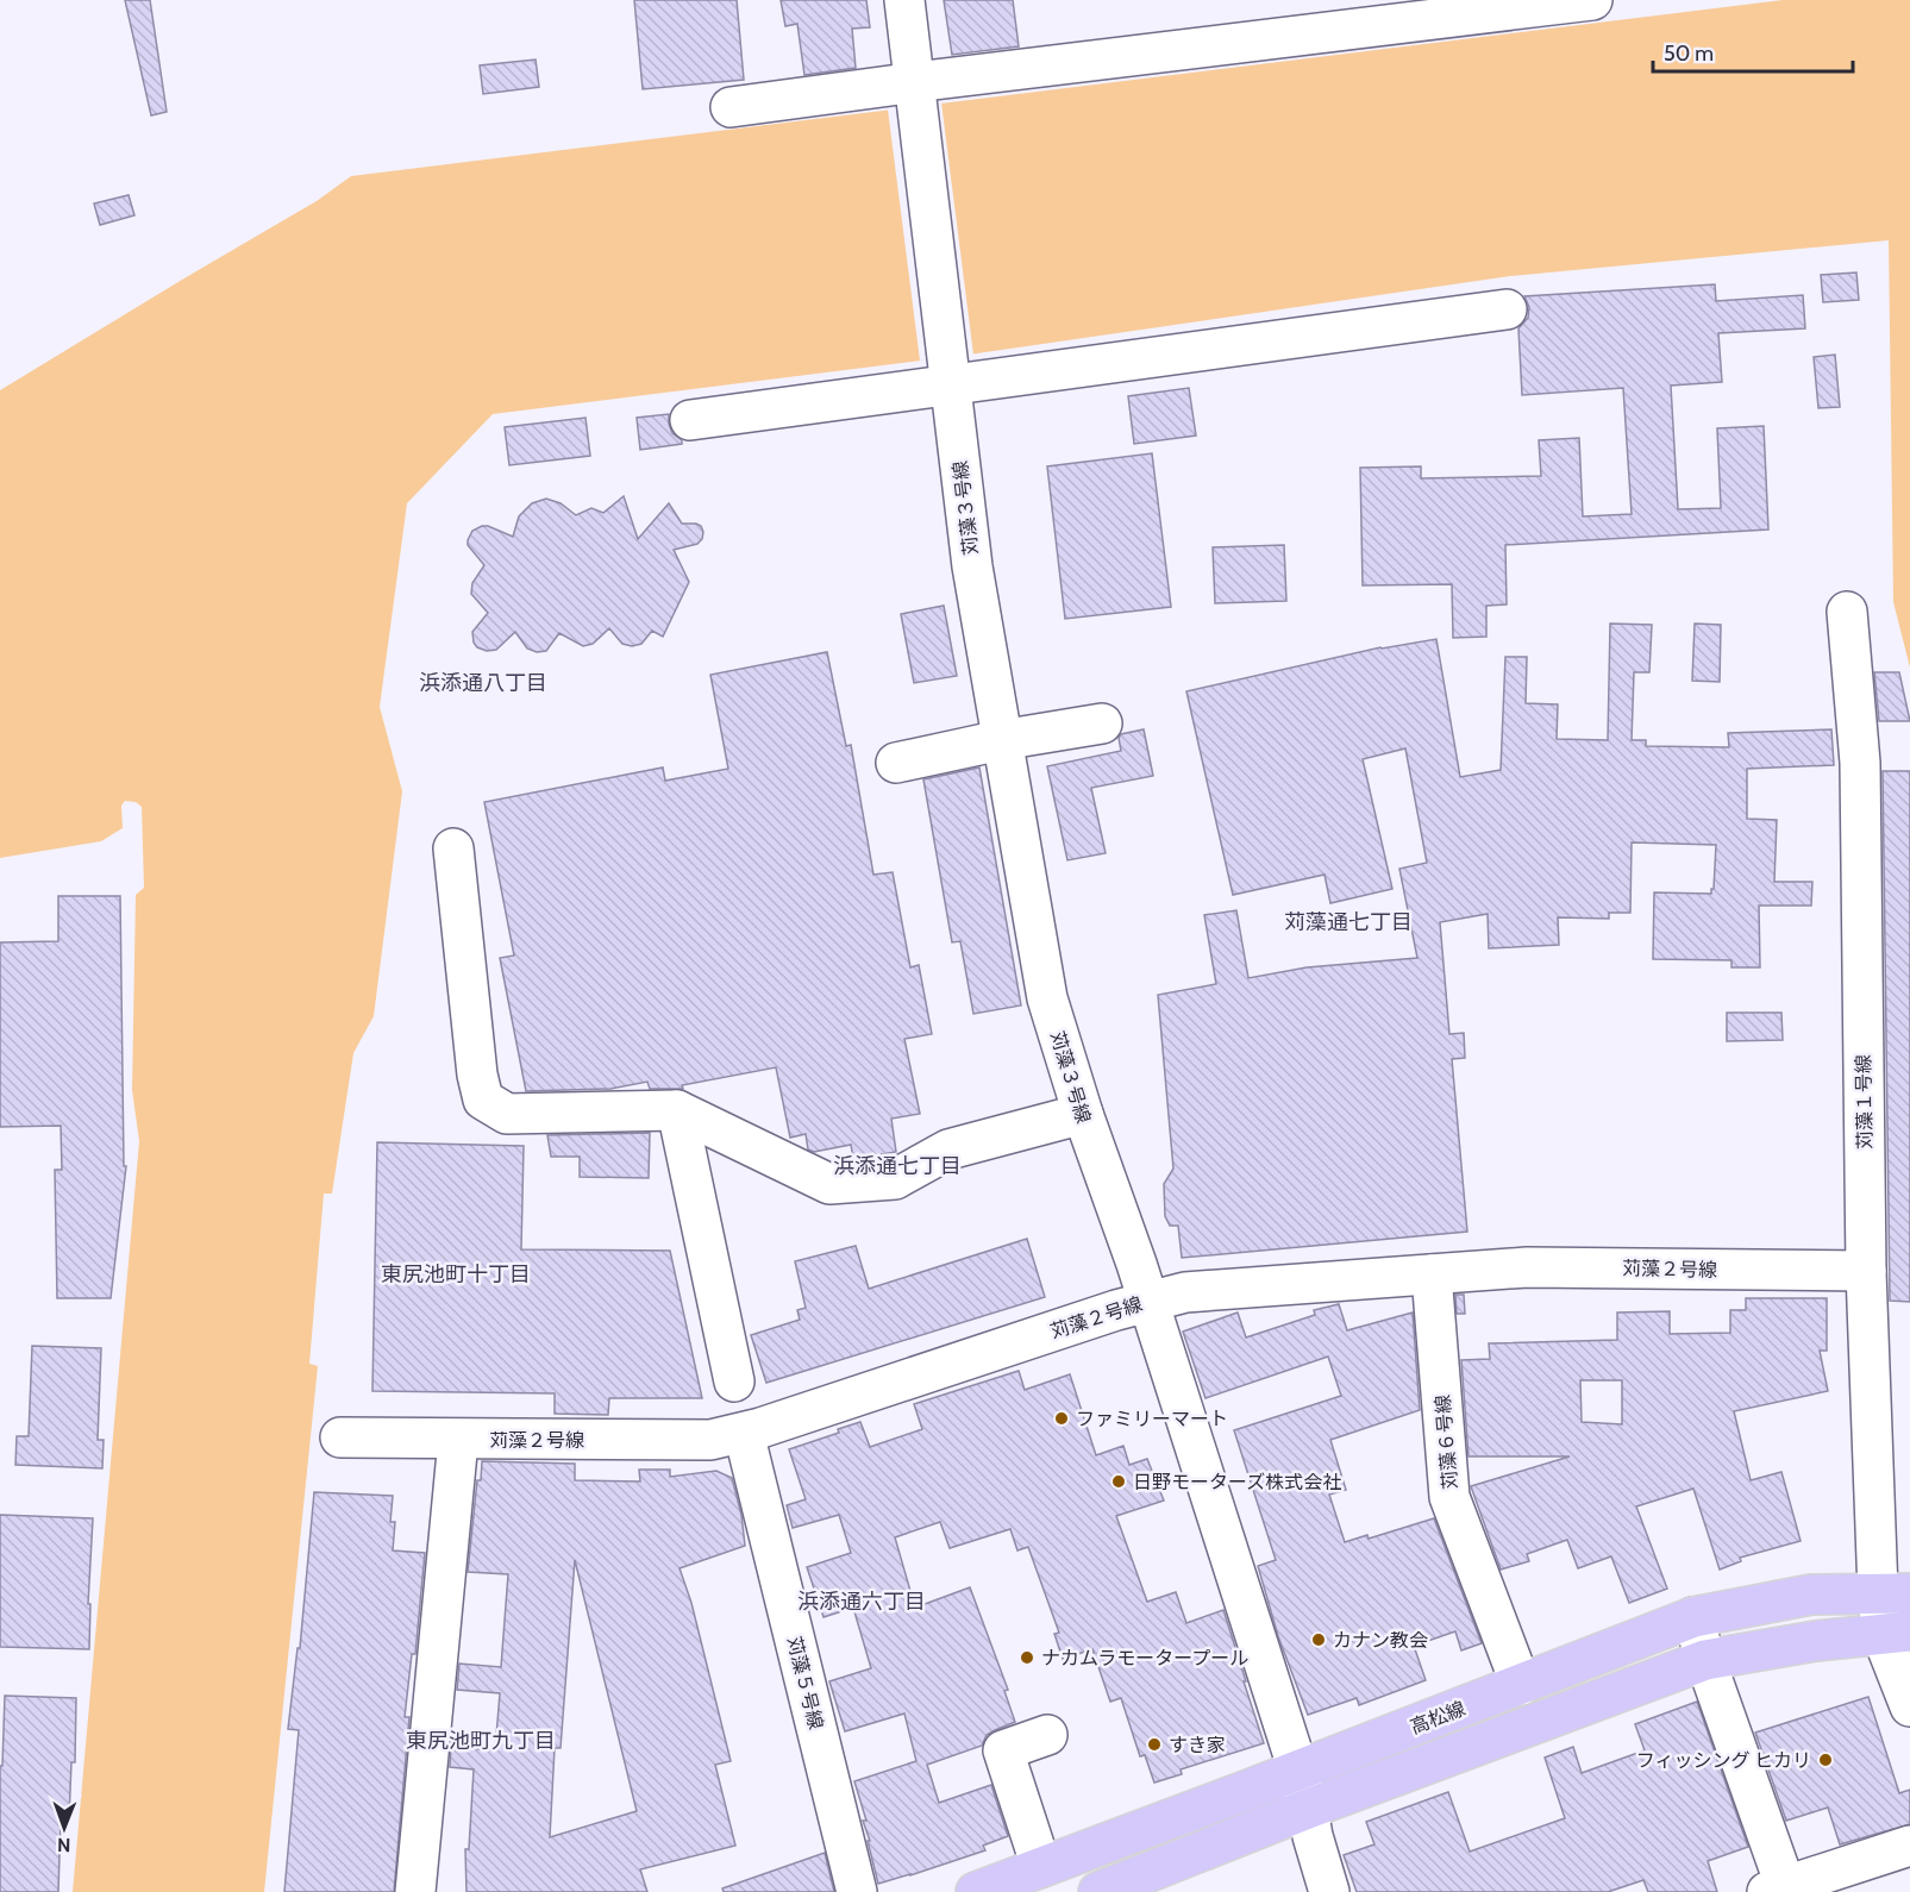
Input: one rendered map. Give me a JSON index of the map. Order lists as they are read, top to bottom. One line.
{"streets":{"main road":["高松線"],"street":["苅藻３号線","苅藻１号線","苅藻２号線","苅藻６号線","苅藻５号線"]},"crossings":[["苅藻３号線","苅藻２号線"],["苅藻３号線","高松線"],["苅藻１号線","苅藻２号線"],["苅藻１号線","高松線"],["苅藻２号線","苅藻６号線"],["苅藻２号線","苅藻５号線"],["苅藻６号線","高松線"]],"districts":["浜添通八丁目","苅藻通七丁目","浜添通七丁目","東尻池町十丁目","浜添通六丁目","東尻池町九丁目"],"places":["ファミリーマート","日野モーターズ株式会社","カナン教会","ナカムラモータープール","すき家","フィッシング ヒカリ"],"scale_bar":"50 m","north":"bottom"}
